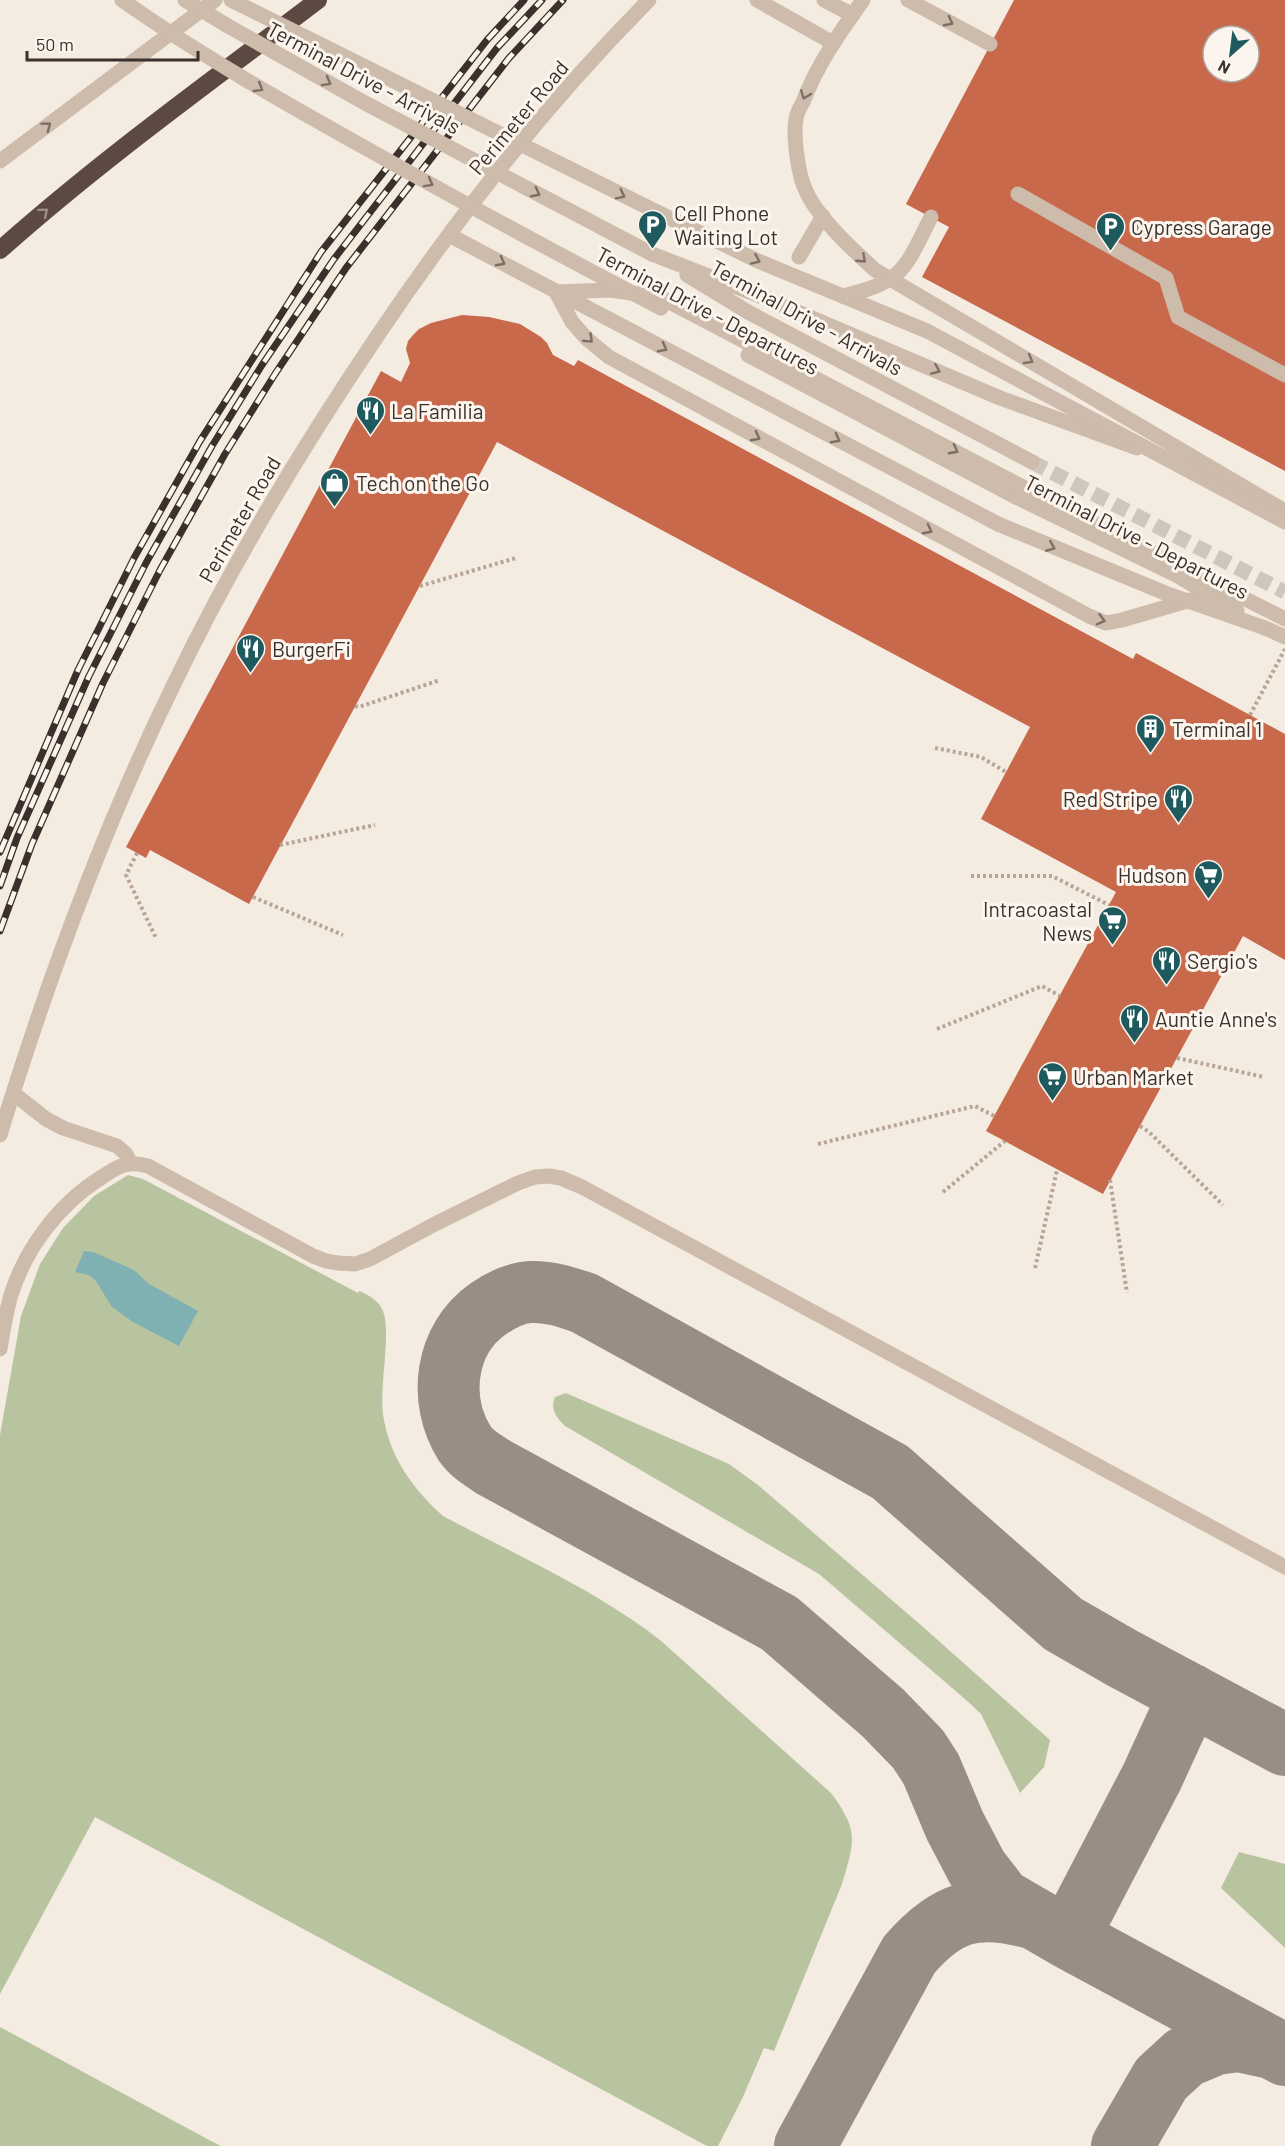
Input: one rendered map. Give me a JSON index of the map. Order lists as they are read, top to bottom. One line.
{"streets":{"street":["Terminal Drive - Arrivals","Perimeter Road","Terminal Drive - Departures"]},"places":{"parking":["Cell Phone Waiting Lot","Cypress Garage"],"restaurant":["La Familia","BurgerFi","Red Stripe","Sergio's","Auntie Anne's"],"shop":["Tech on the Go"],"building":["Terminal 1"],"supermarket":["Hudson","Intracoastal News","Urban Market"]},"scale_bar":"50 m","north":"bottom left"}
